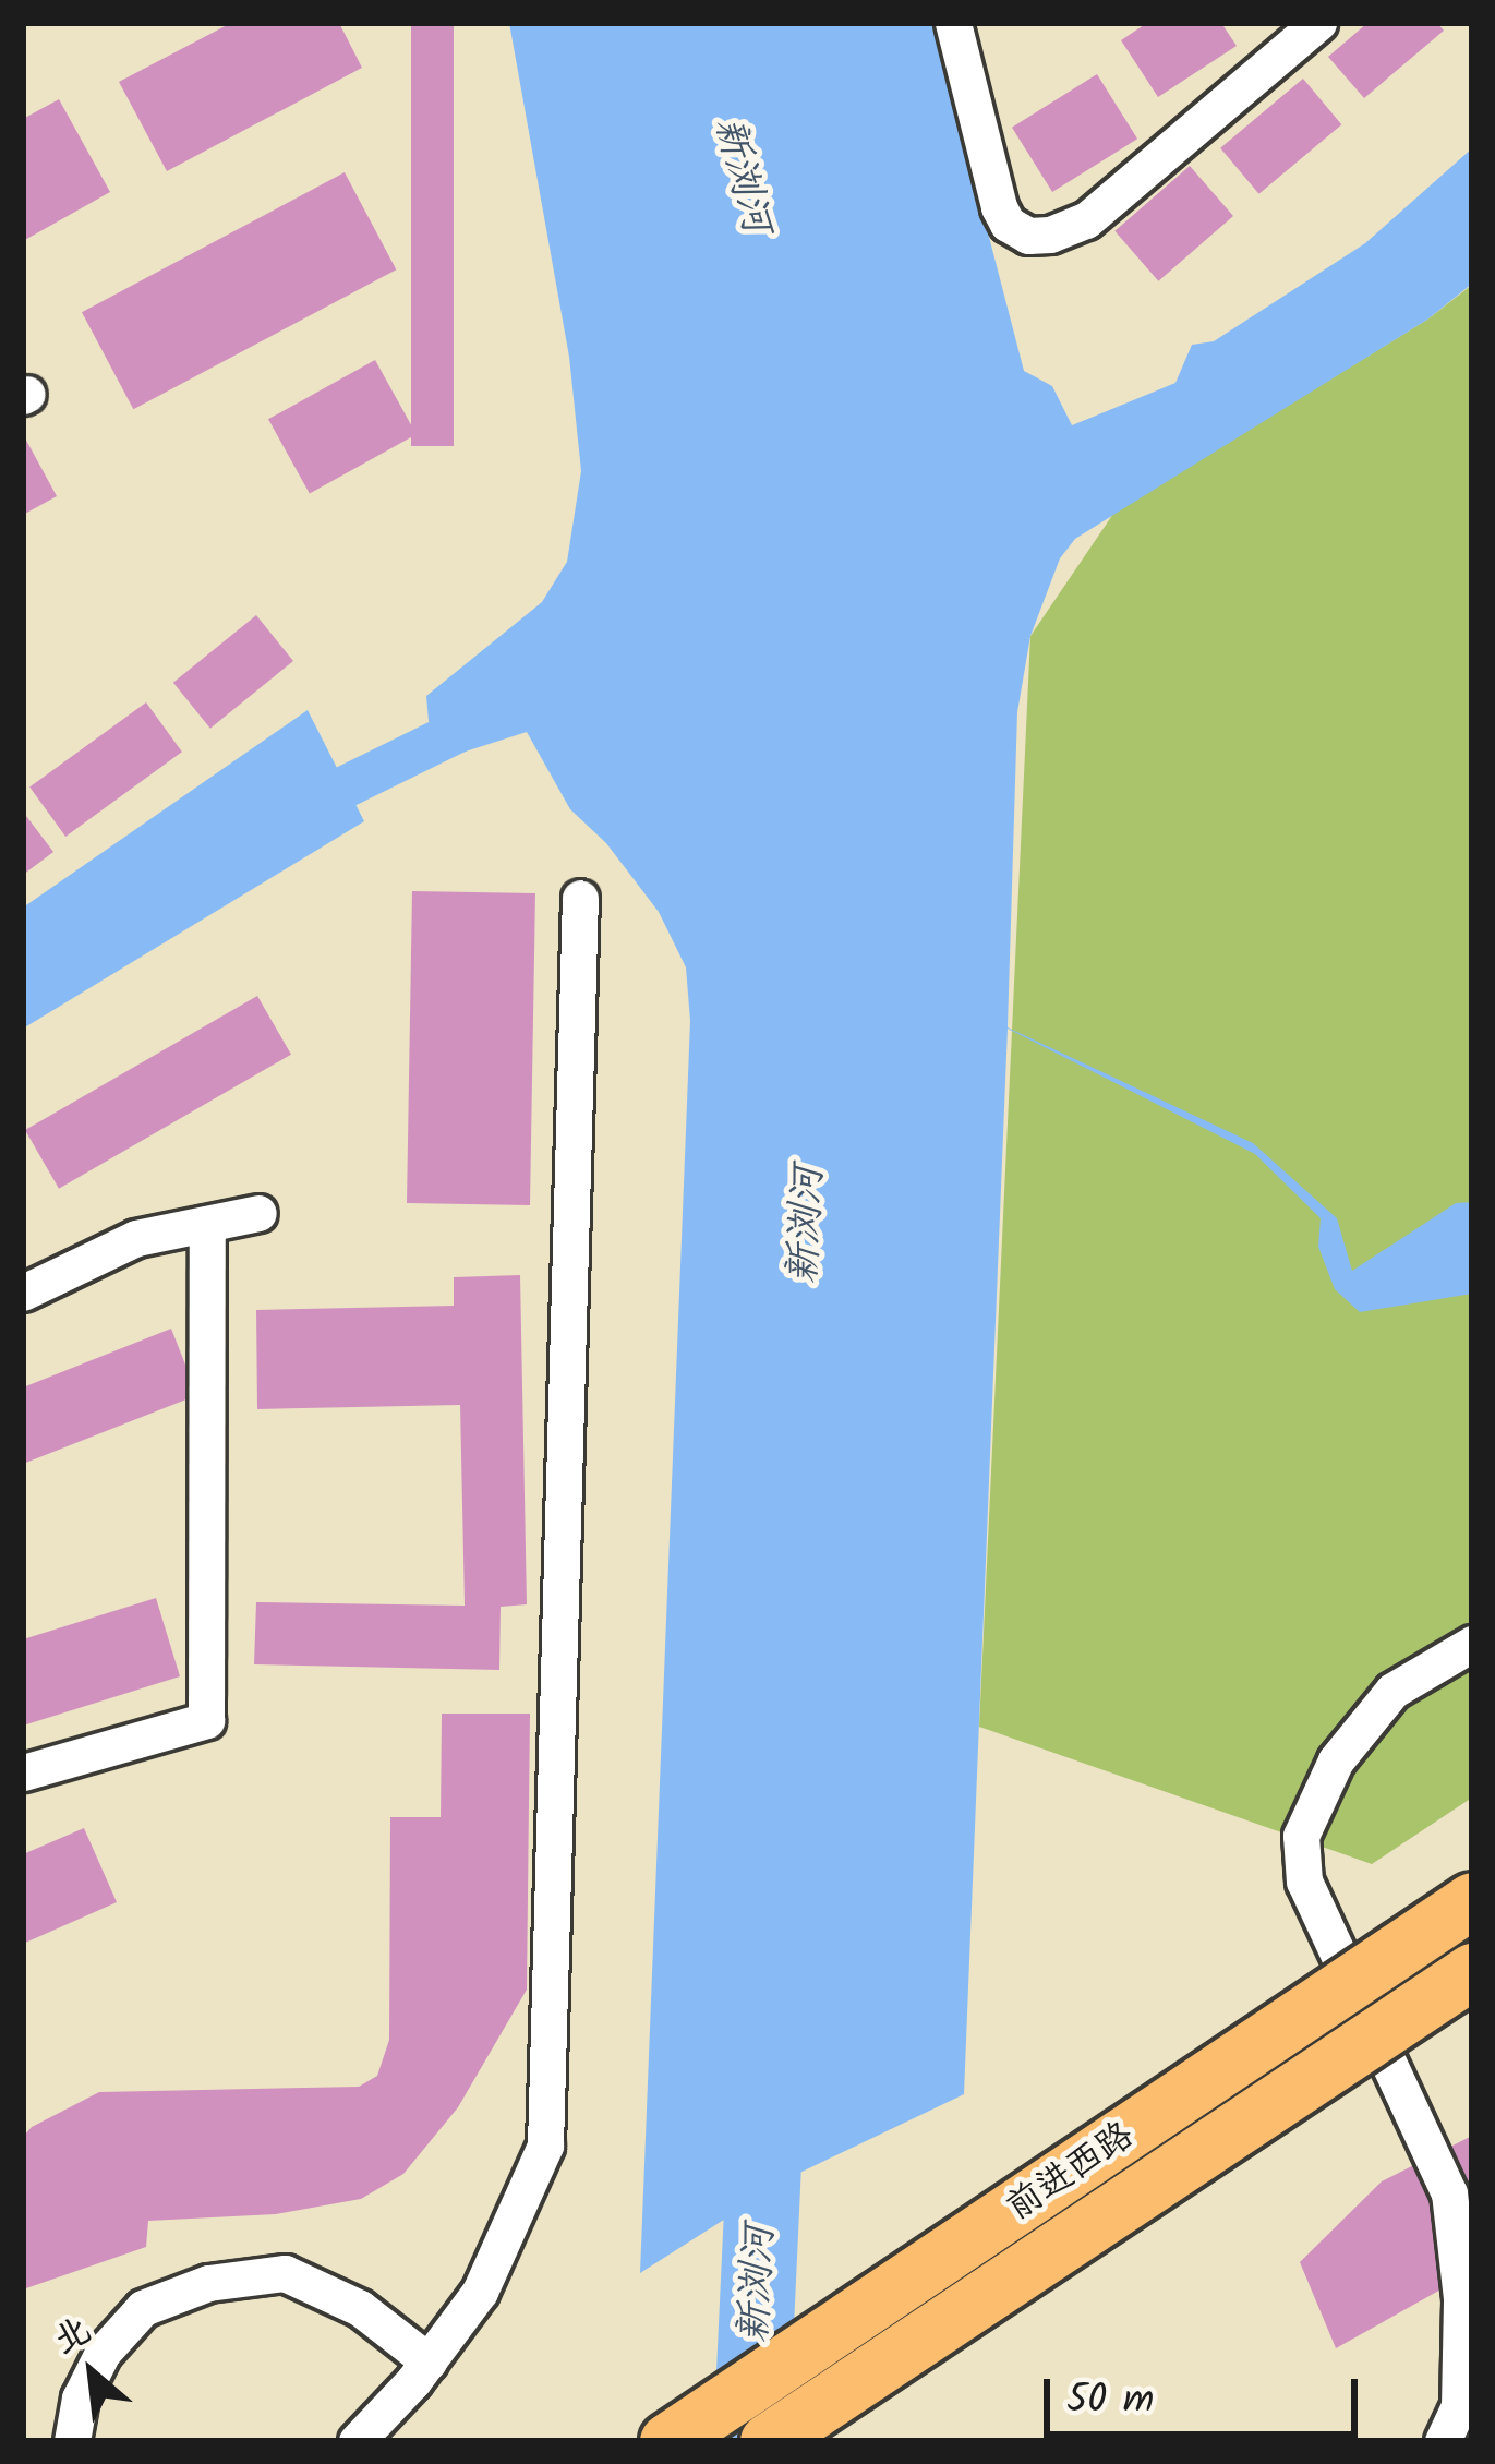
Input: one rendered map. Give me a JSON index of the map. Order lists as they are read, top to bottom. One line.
{"streets":{"main road":["前进西路"]},"water":["新浏河"],"scale_bar":"50 m","north":"top left"}
